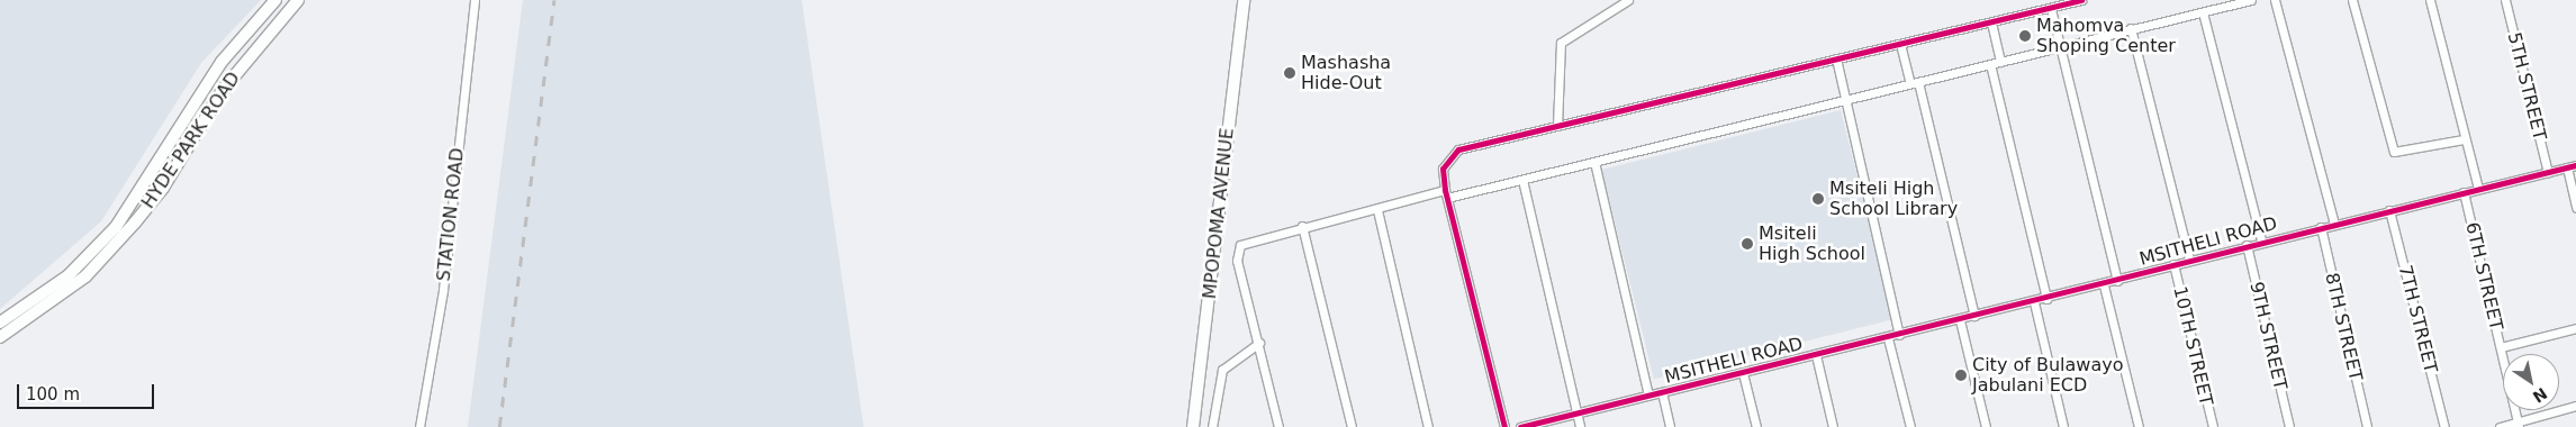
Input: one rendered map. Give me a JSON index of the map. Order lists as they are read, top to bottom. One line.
{"streets":{"street":["5TH STREET","HYDE PARK ROAD","MPOPOMA AVENUE","STATION ROAD","MSITHELI ROAD","6TH STREET","7TH STREET","8TH STREET","9TH STREET","10TH STREET"]},"crossings":[["5TH STREET","MSITHELI ROAD"],["MSITHELI ROAD","6TH STREET"],["MSITHELI ROAD","7TH STREET"],["MSITHELI ROAD","8TH STREET"],["MSITHELI ROAD","9TH STREET"],["MSITHELI ROAD","10TH STREET"]],"places":["Mahomva Shoping Center","Mashasha Hide-Out","Msiteli High School Library","Msiteli High School","City of Bulawayo Jabulani ECD"],"scale_bar":"100 m","north":"bottom right"}
